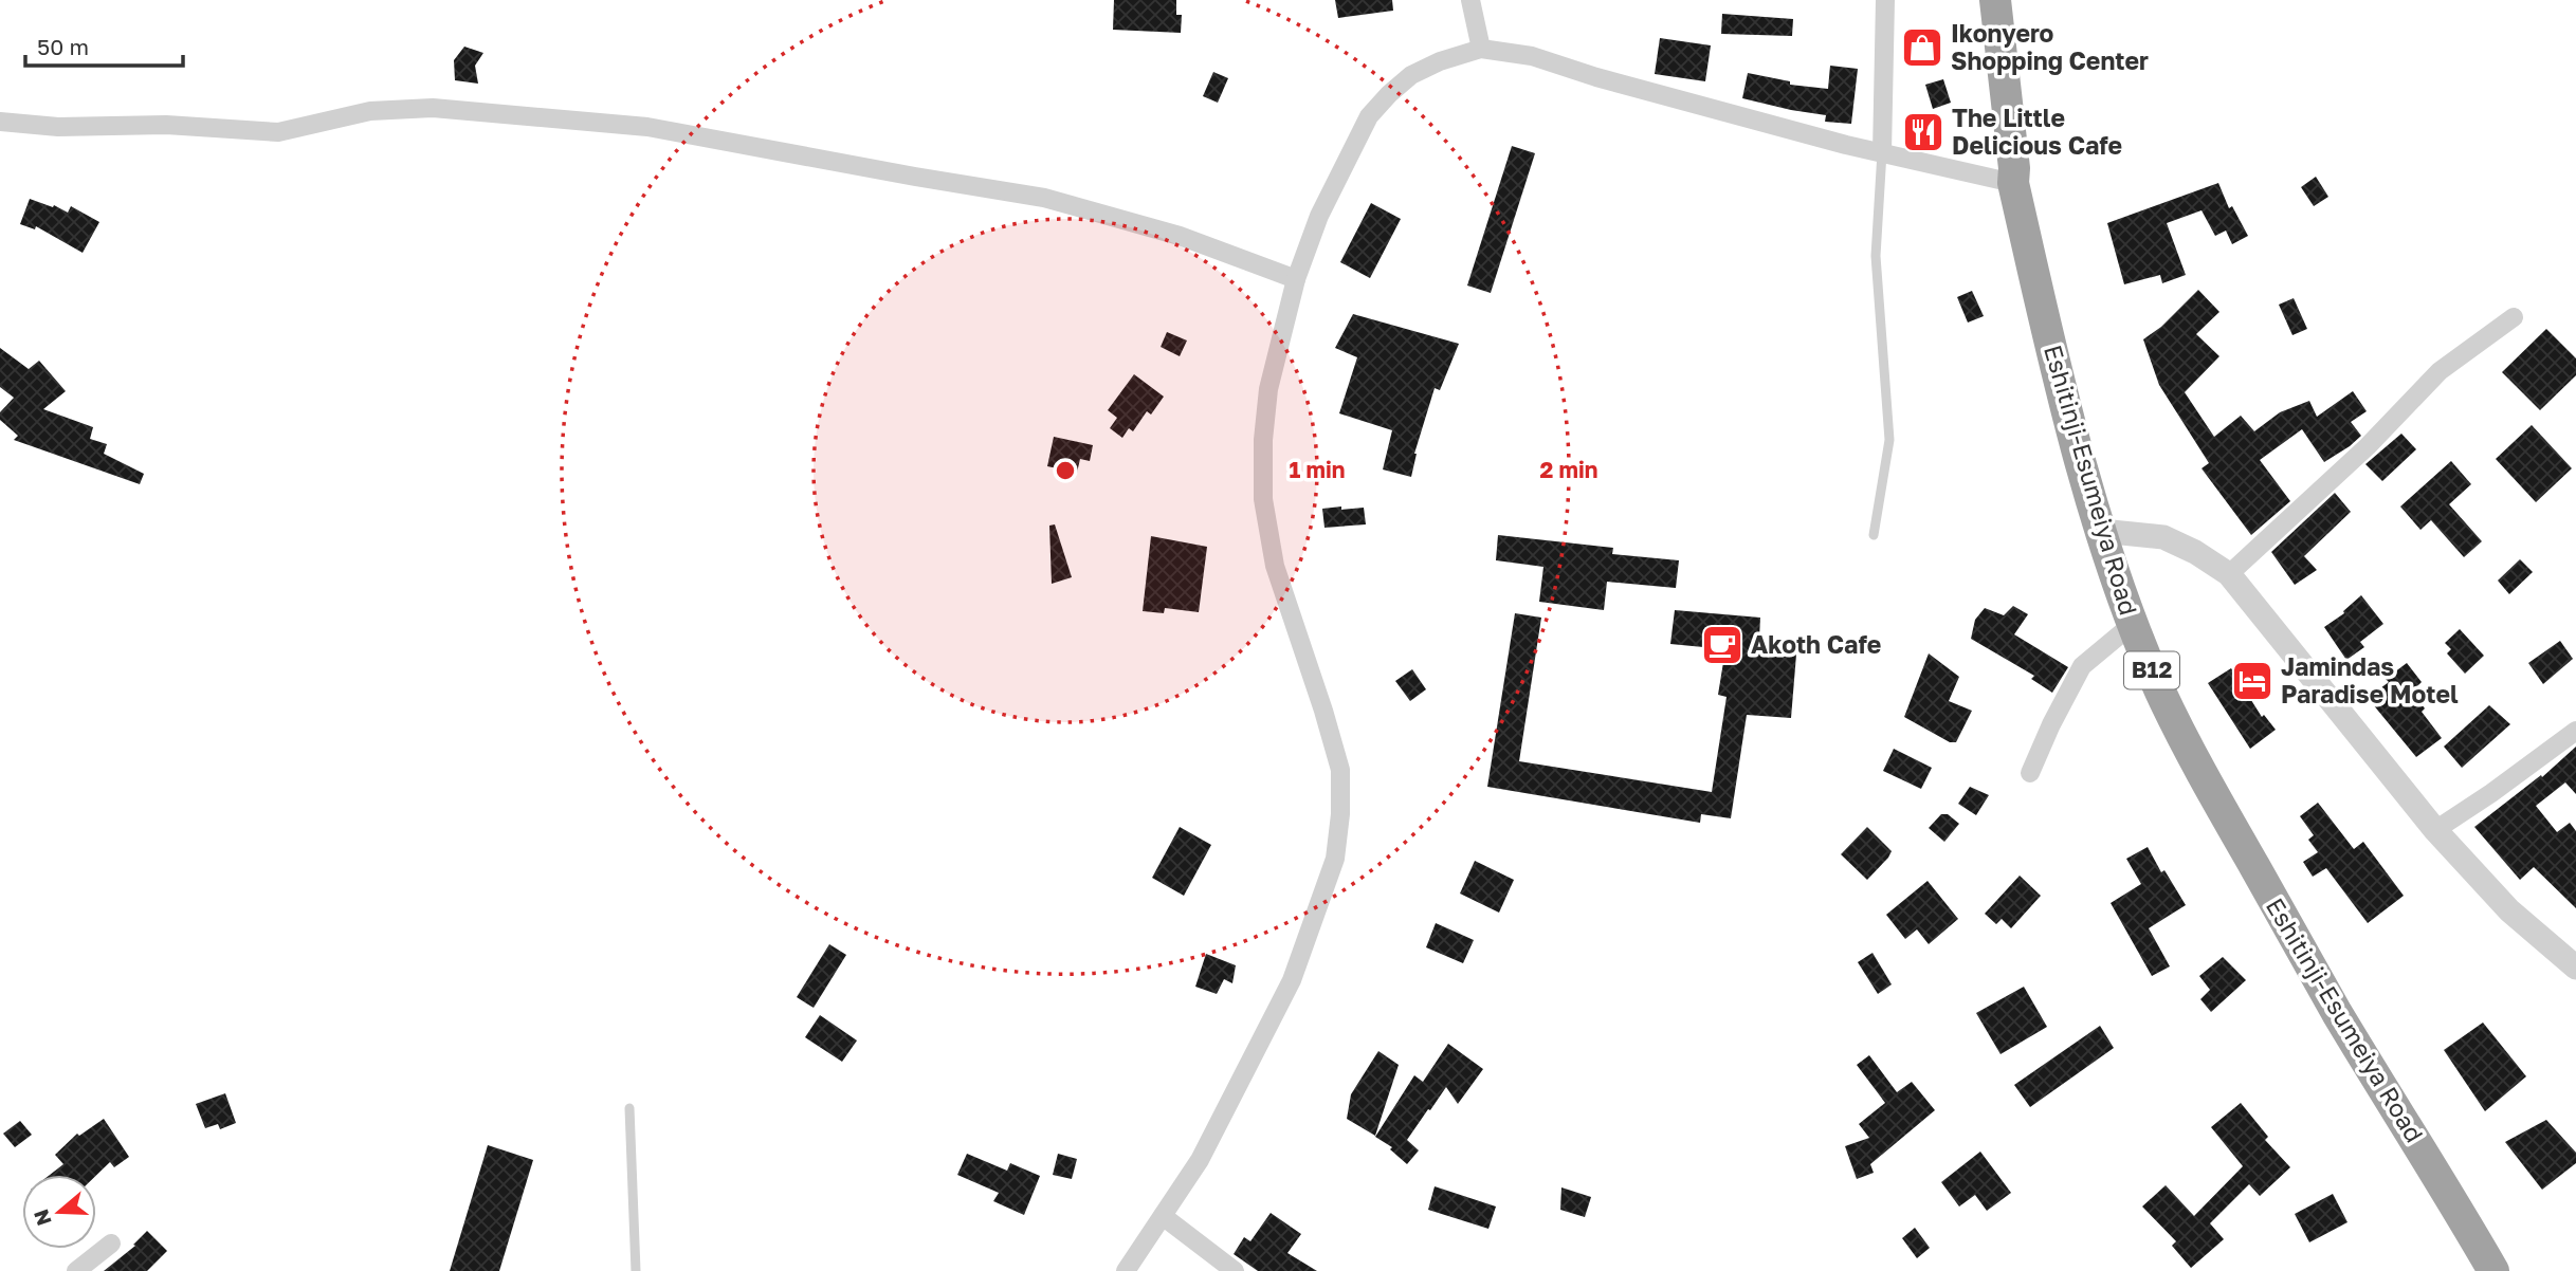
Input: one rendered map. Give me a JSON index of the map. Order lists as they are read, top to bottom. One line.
{"streets":{"highway":["Eshitinji-Esumeiya Road","B12"]},"places":{"shop":["Ikonyero Shopping Center"],"restaurant":["The Little Delicious Cafe"],"cafe":["Akoth Cafe"],"hotel":["Jamindas Paradise Motel"]},"scale_bar":"50 m","north":"left","rings":["1 min","2 min"]}
